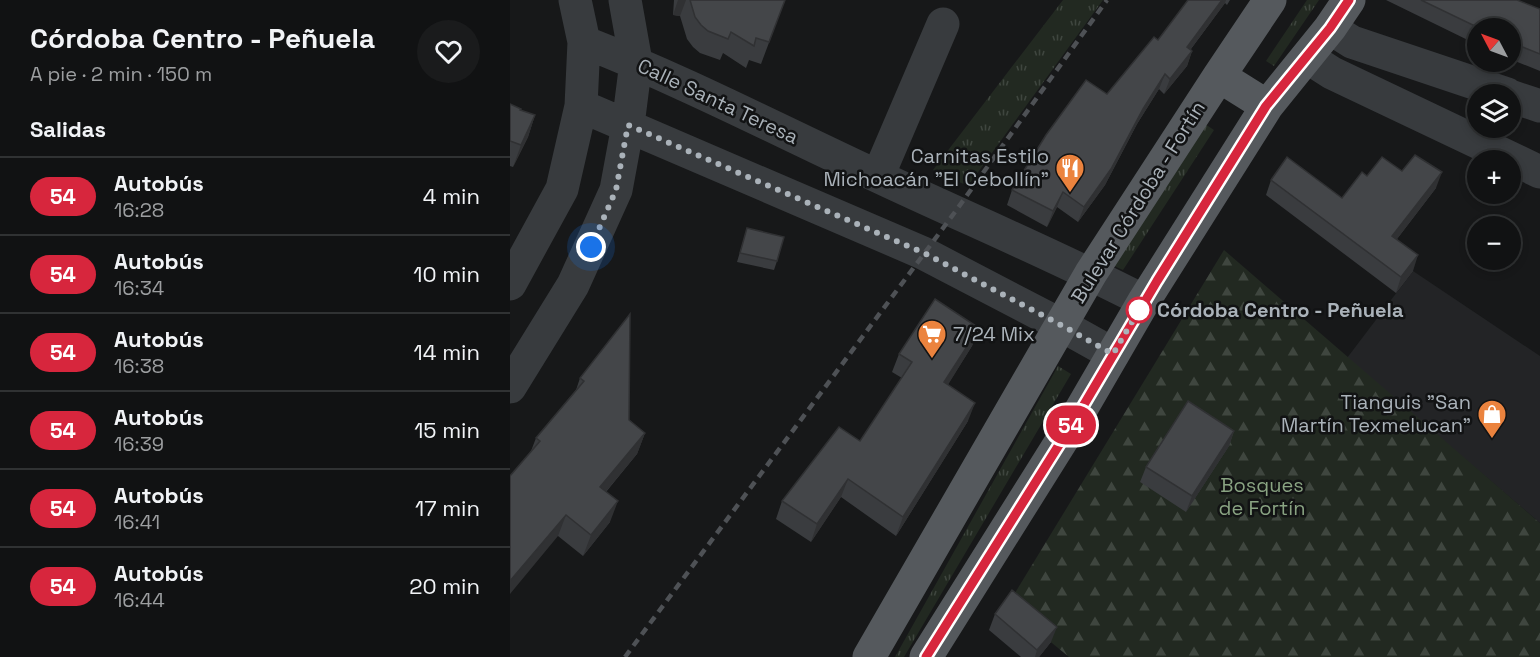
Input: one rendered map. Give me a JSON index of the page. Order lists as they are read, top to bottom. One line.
{"streets":{"main road":["Bulevar Córdoba - Fortín"],"street":["Calle Santa Teresa"]},"crossings":[["Calle Santa Teresa","Bulevar Córdoba - Fortín"]],"parks":["Bosques de Fortín"],"places":{"restaurant":["Carnitas Estilo Michoacán \"El Cebollín\""],"other":["Córdoba Centro - Peñuela"],"supermarket":["7/24 Mix"],"shop":["Tianguis \"San Martín Texmelucan\""]},"lines":["bus line 54"],"north":"top left","page":{"heading":[["Córdoba Centro - Peñuela","A pie · 2 min · 150 m"],"Salidas"],"on_map":"54","map_buttons":["+","−"],"list":[{"mark":"54","name":"Autobús","note":"16:28","value":"4 min"},{"mark":"54","name":"Autobús","note":"16:34","value":"10 min"},{"mark":"54","name":"Autobús","note":"16:38","value":"14 min"},{"mark":"54","name":"Autobús","note":"16:39","value":"15 min"},{"mark":"54","name":"Autobús","note":"16:41","value":"17 min"},{"mark":"54","name":"Autobús","note":"16:44","value":"20 min"}]}}
